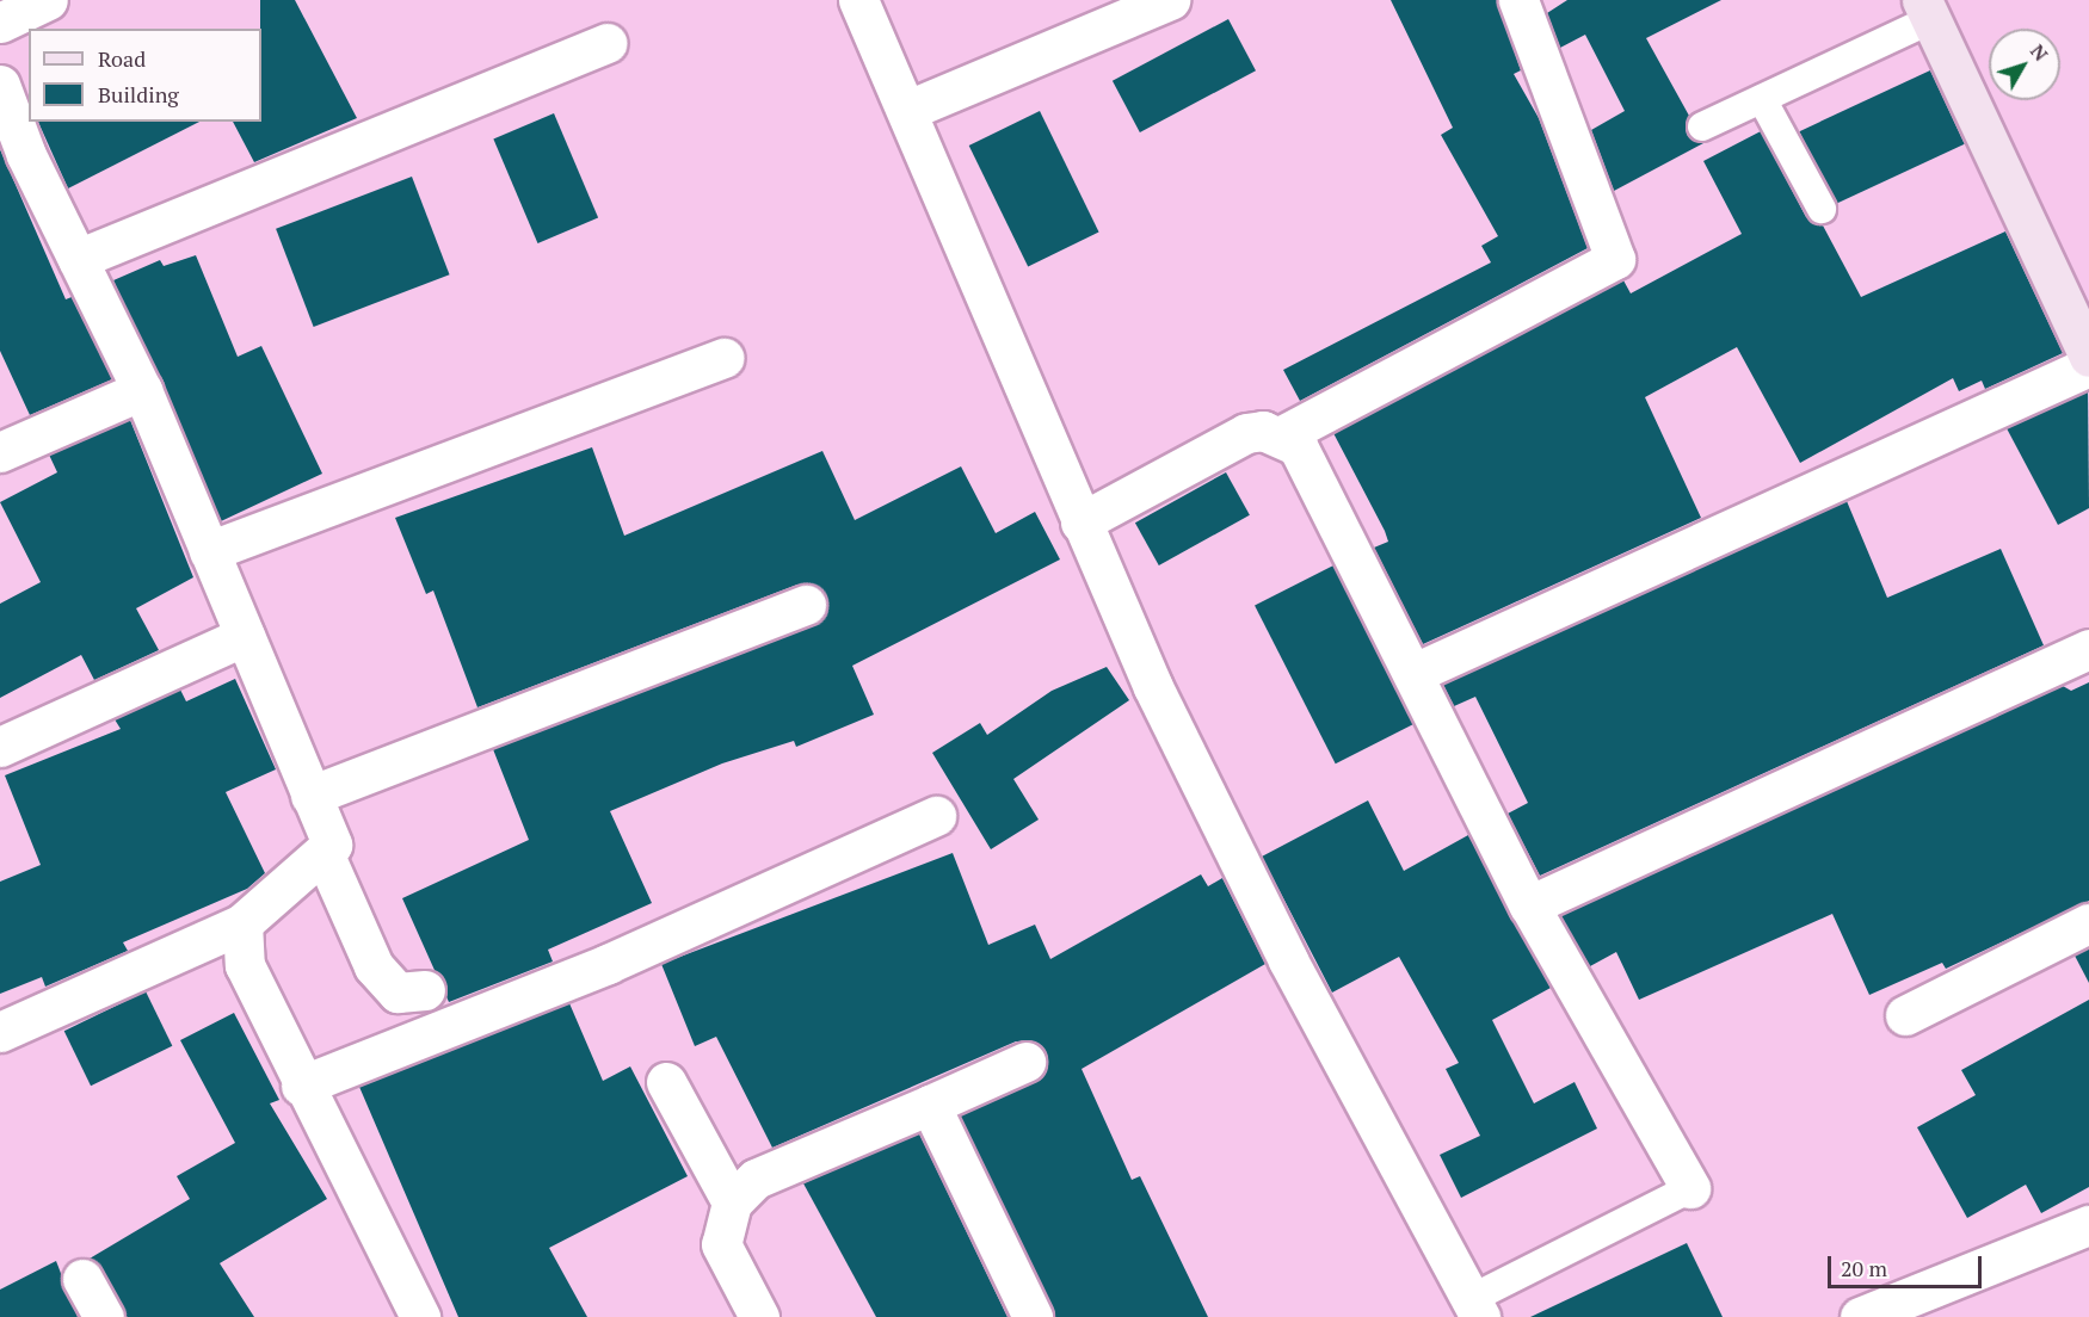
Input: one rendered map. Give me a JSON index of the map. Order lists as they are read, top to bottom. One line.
{"legend":["Road","Building"],"scale_bar":"20 m","north":"top right"}
